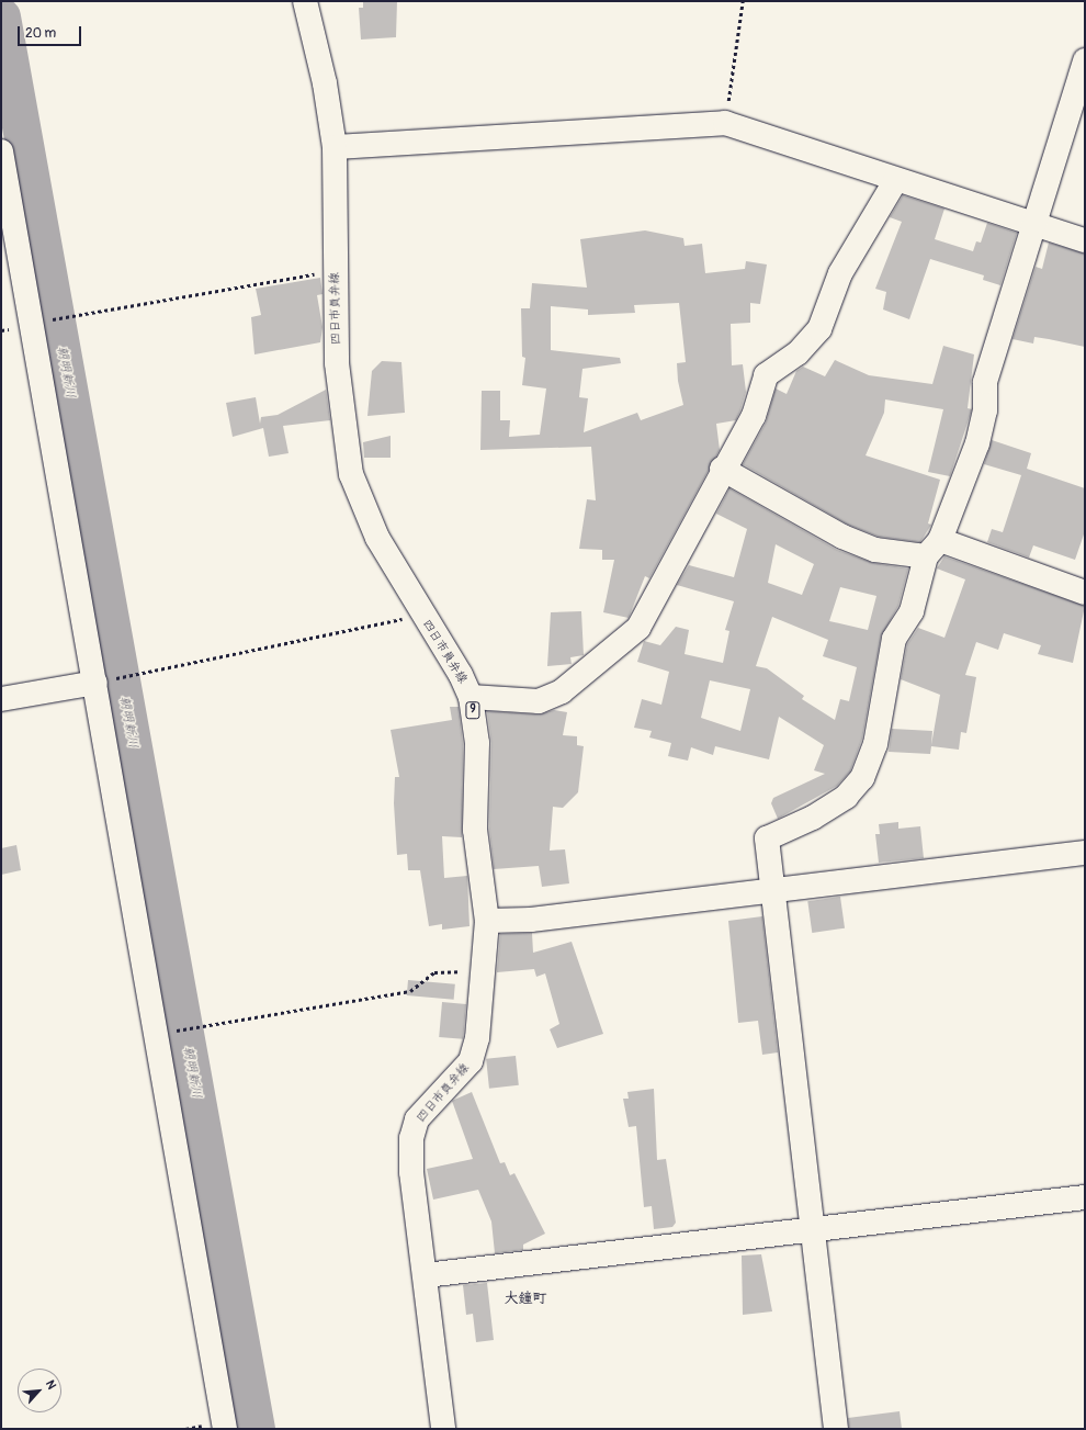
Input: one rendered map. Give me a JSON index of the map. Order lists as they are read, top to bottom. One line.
{"streets":{"street":["四日市員弁線","9"]},"districts":["大鐘町"],"water":["朝明新川"],"scale_bar":"20 m","north":"top right"}
